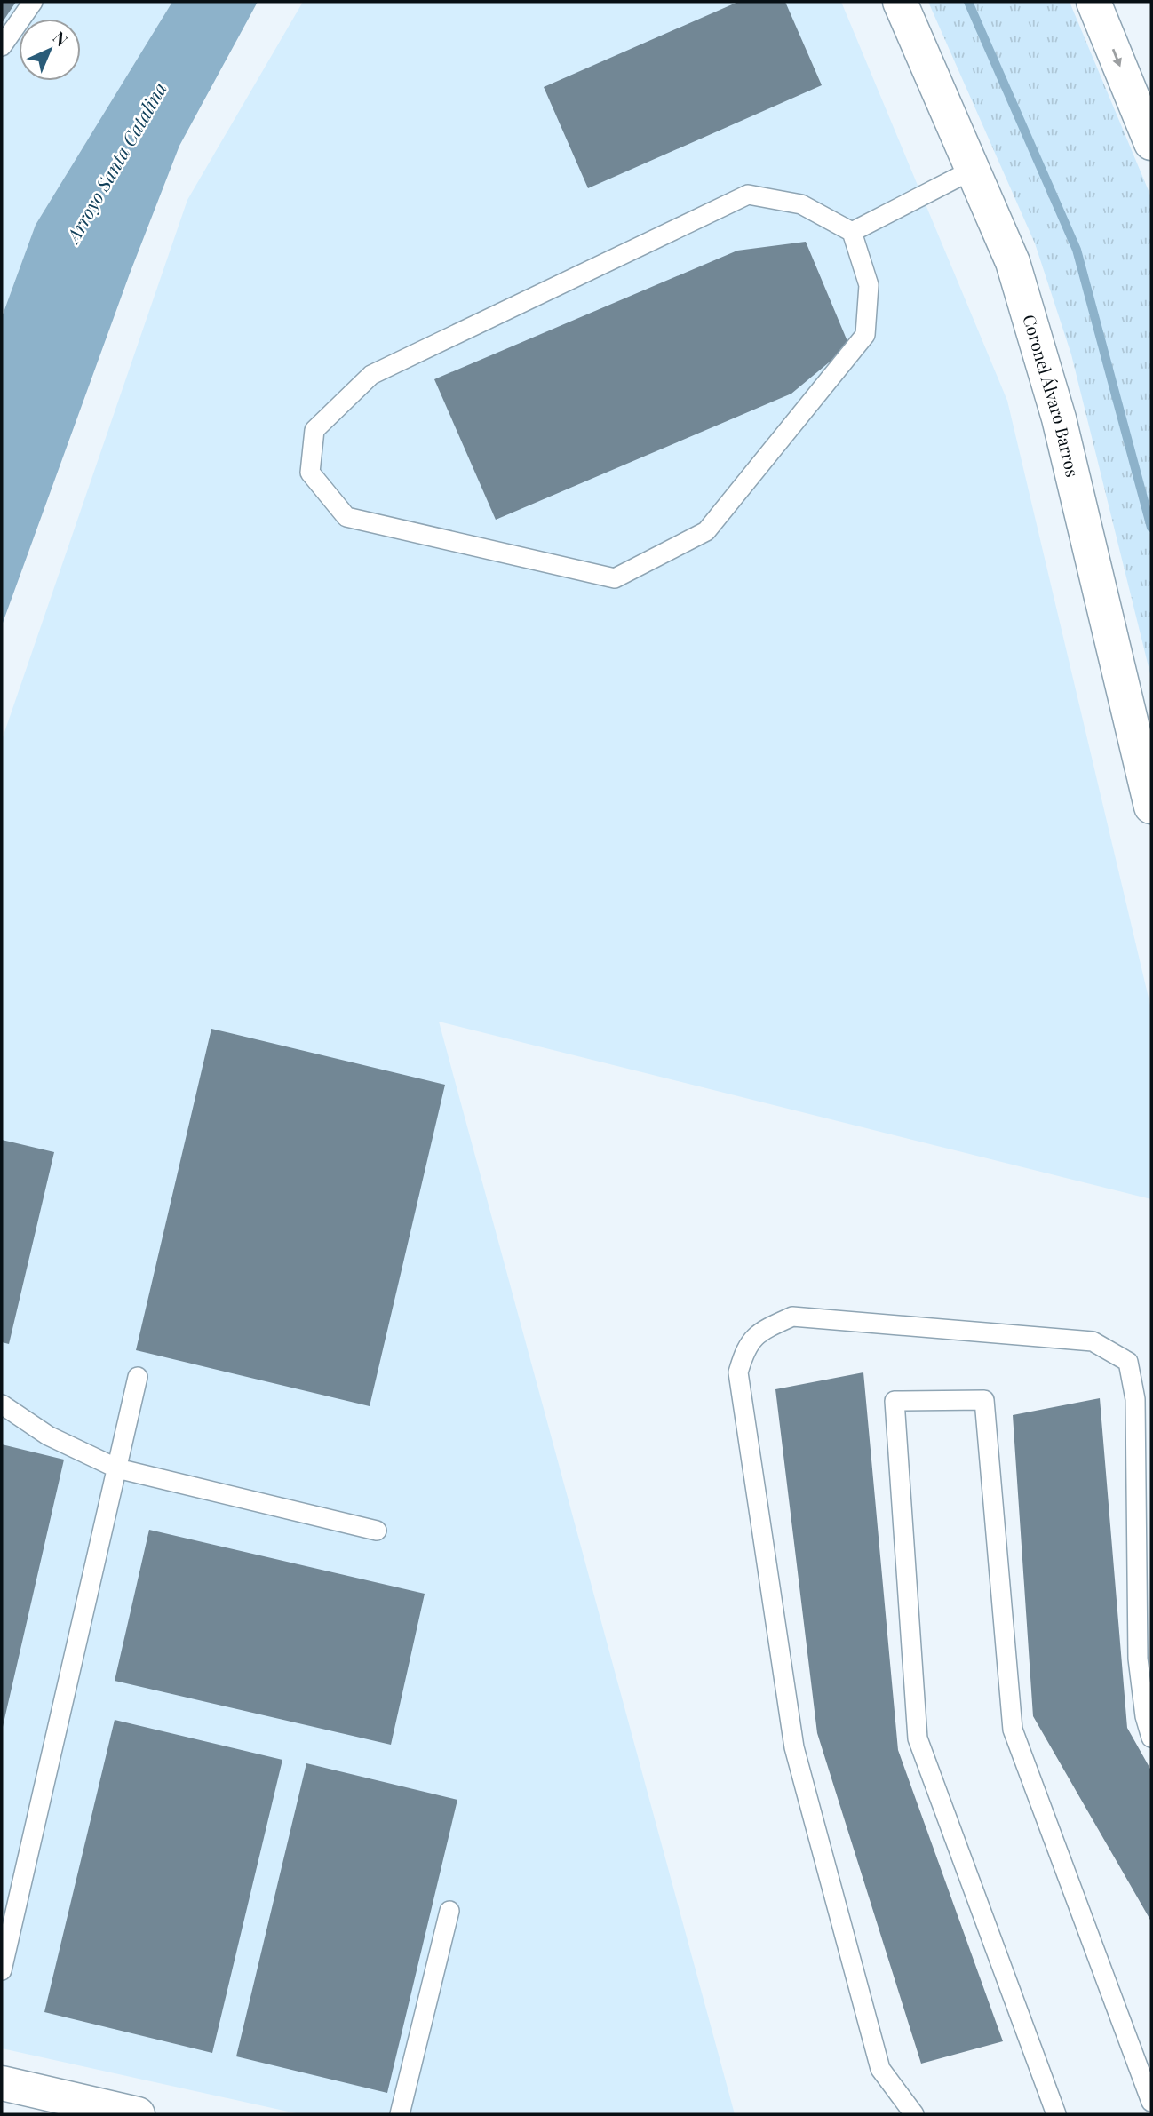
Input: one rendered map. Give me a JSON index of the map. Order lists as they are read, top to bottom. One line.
{"streets":{"main road":["Coronel Álvaro Barros"]},"water":["Arroyo Santa Catalina"],"north":"top right"}
